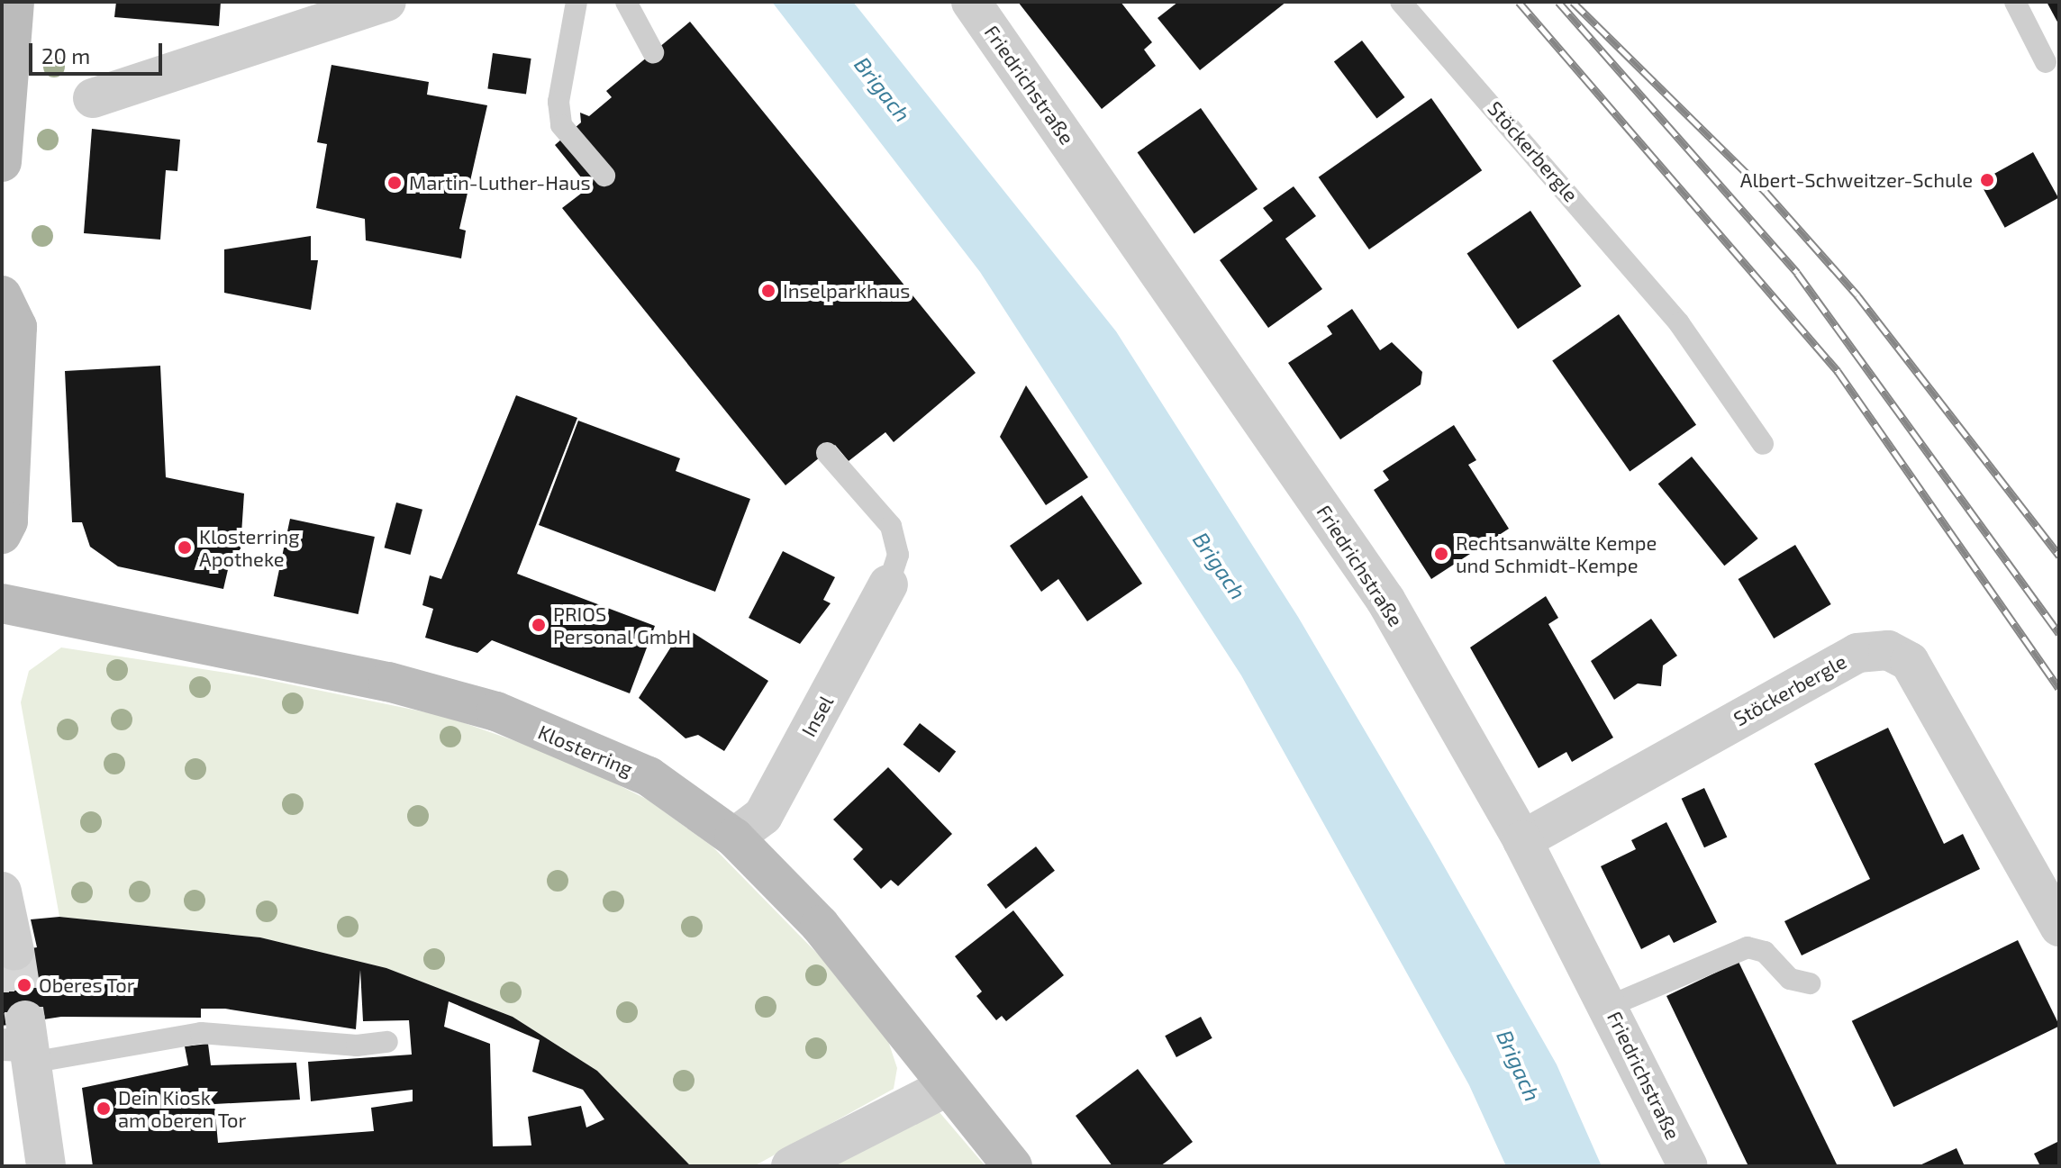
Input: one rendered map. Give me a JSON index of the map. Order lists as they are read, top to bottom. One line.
{"streets":{"main road":["Klosterring"],"street":["Friedrichstraße","Stöckerbergle","Insel"]},"crossings":[["Friedrichstraße","Stöckerbergle"],["Insel","Klosterring"]],"water":["Brigach"],"places":["Albert-Schweitzer-Schule","Martin-Luther-Haus","Inselparkhaus","Klosterring Apotheke","Rechtsanwälte Kempe und Schmidt-Kempe","PRIOS Personal GmbH","Oberes Tor","Dein Kiosk am oberen Tor"],"scale_bar":"20 m"}
